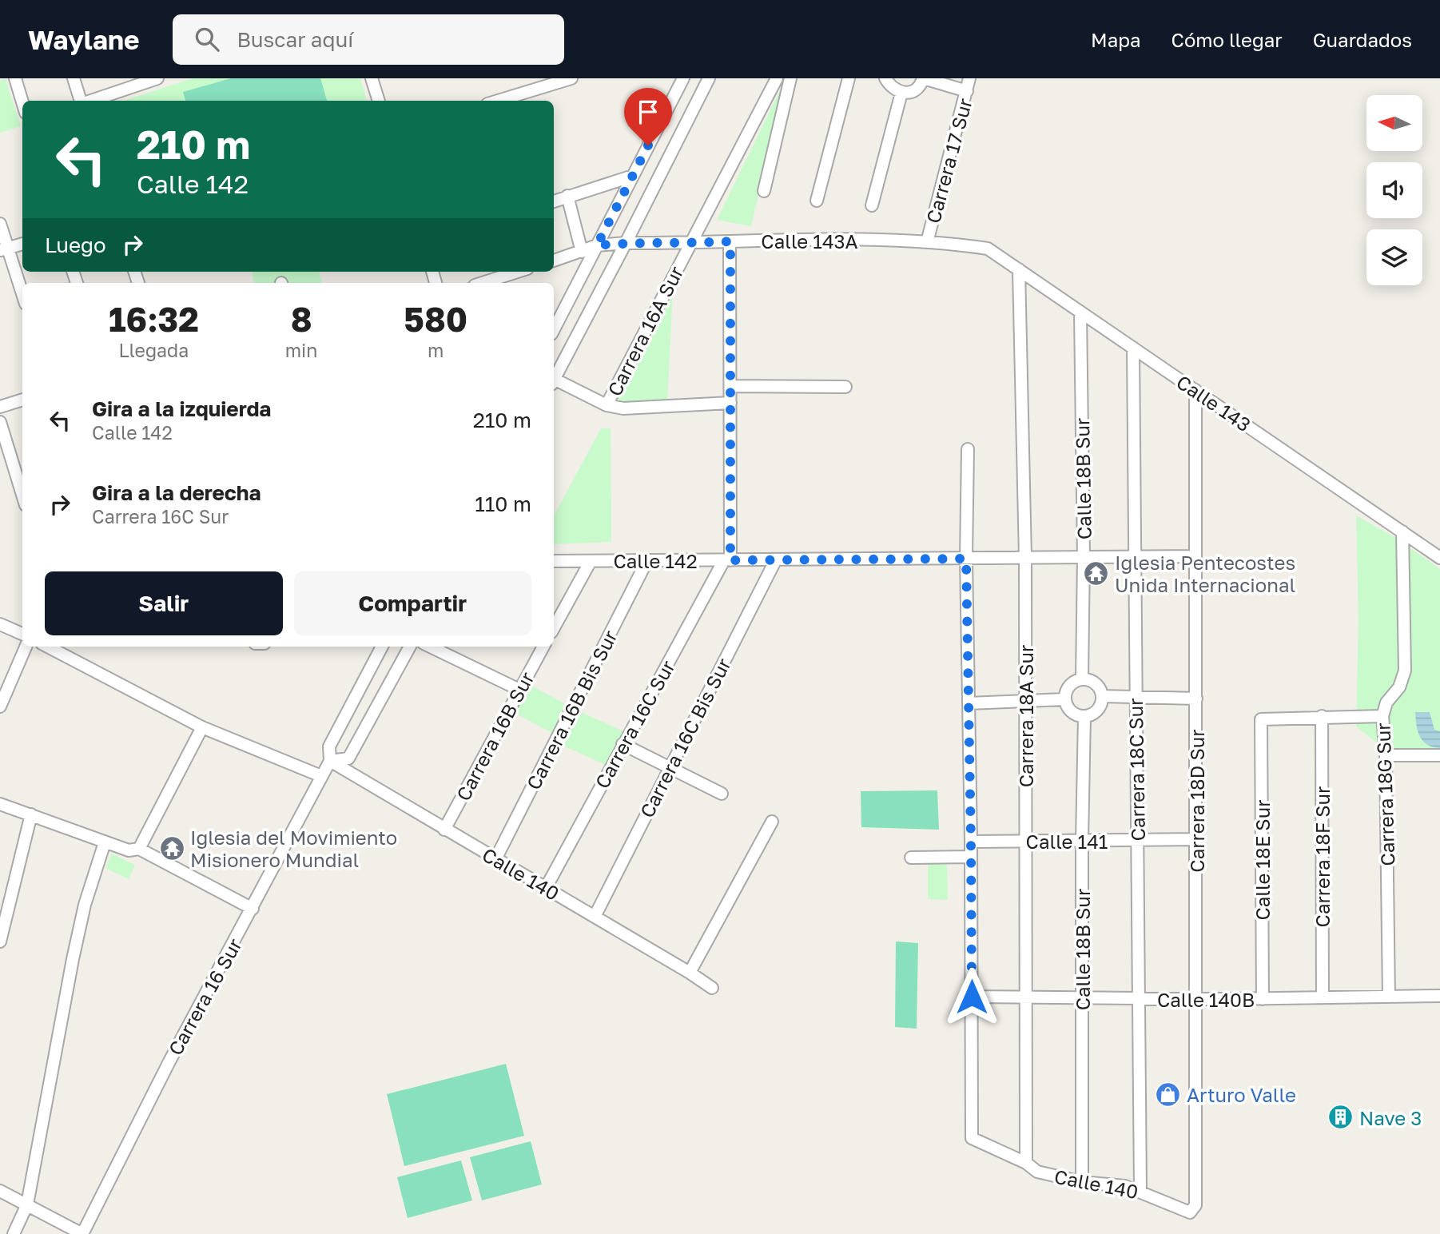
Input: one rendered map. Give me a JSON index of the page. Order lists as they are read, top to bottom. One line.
{"streets":{"street":["Carrera 17 Sur","Calle 143A","Carrera 16A Sur","Calle 143","Calle 18B Sur","Calle 142","Carrera 16B Bis Sur","Carrera 18A Sur","Carrera 16C Sur","Carrera 16B Sur","Carrera 16C Bis Sur","Carrera 18C Sur","Carrera 18G Sur","Carrera 18D Sur","Calle 141","Carrera 18F Sur","Calle 18E Sur","Calle 140","Carrera 16 Sur","Calle 140B"]},"crossings":[["Carrera 17 Sur","Calle 143A"],["Calle 143A","Carrera 16A Sur"],["Calle 143A","Calle 143"],["Calle 143A","Carrera 16C Sur"],["Calle 143","Calle 18B Sur"],["Calle 143","Carrera 18A Sur"],["Calle 143","Carrera 18C Sur"],["Calle 143","Carrera 18G Sur"],["Calle 143","Carrera 18D Sur"],["Calle 18B Sur","Calle 142"],["Calle 18B Sur","Calle 141"],["Calle 18B Sur","Calle 140"],["Calle 18B Sur","Calle 140B"],["Calle 142","Carrera 16B Bis Sur"],["Calle 142","Carrera 18A Sur"],["Calle 142","Carrera 16C Sur"],["Calle 142","Carrera 16C Bis Sur"],["Calle 142","Carrera 18C Sur"],["Calle 142","Carrera 18D Sur"],["Carrera 16B Bis Sur","Calle 140"],["Carrera 18A Sur","Calle 141"],["Carrera 18A Sur","Calle 140"],["Carrera 18A Sur","Calle 140B"],["Carrera 16C Sur","Calle 140"],["Carrera 16B Sur","Calle 140"],["Carrera 16C Bis Sur","Calle 140"],["Carrera 18C Sur","Calle 141"],["Carrera 18C Sur","Calle 140"],["Carrera 18C Sur","Calle 140B"],["Carrera 18G Sur","Calle 140B"],["Carrera 18D Sur","Calle 141"],["Carrera 18D Sur","Calle 140"],["Carrera 18D Sur","Calle 140B"],["Carrera 18F Sur","Calle 18E Sur"],["Carrera 18F Sur","Calle 140B"],["Calle 18E Sur","Calle 140B"],["Calle 140","Carrera 16 Sur"],["Calle 140","Calle 140B"]],"places":{"temple":["Iglesia Pentecostes Unida Internacional","Iglesia del Movimiento Misionero Mundial"],"shop":["Arturo Valle"],"building":["Nave 3"]},"north":"left","page":{"header":"Waylane","search":"Buscar aquí","nav":["Mapa","Cómo llegar","Guardados"],"turn":["210 m","Calle 142"],"then":"Luego","eta":["16:32","Llegada","8","min","580","m"],"list":[{"name":"Gira a la izquierda","note":"Calle 142","value":"210 m"},{"name":"Gira a la derecha","note":"Carrera 16C Sur","value":"110 m"}],"buttons":["Salir","Compartir"]}}
